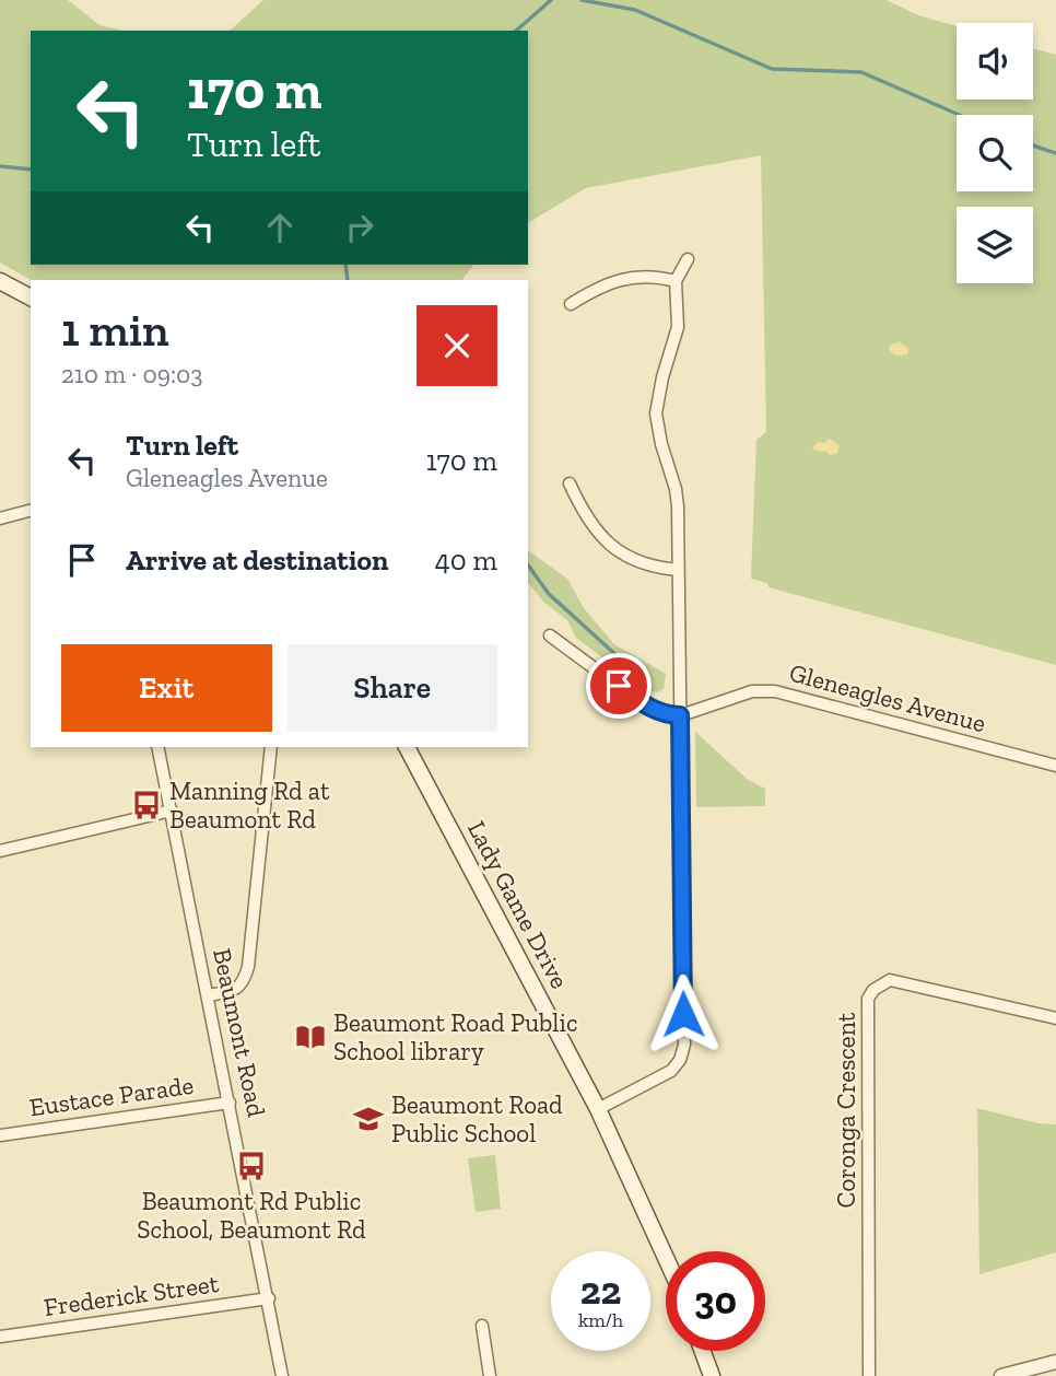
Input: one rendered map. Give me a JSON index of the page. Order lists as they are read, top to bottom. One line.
{"streets":{"main road":["Lady Game Drive"],"street":["Gleneagles Avenue","Beaumont Road","Eustace Parade","Coronga Crescent","Frederick Street"]},"crossings":[["Beaumont Road","Eustace Parade"],["Beaumont Road","Frederick Street"]],"places":{"bus stop":["Manning Rd at Beaumont Rd","Beaumont Rd Public School, Beaumont Rd"],"library":["Beaumont Road Public School library"],"school or university":["Beaumont Road Public School"]},"page":{"turn":["170 m","Turn left"],"heading":["1 min","210 m · 09:03"],"list":[{"name":"Turn left","note":"Gleneagles Avenue","value":"170 m"},{"name":"Arrive at destination","value":"40 m"}],"buttons":["Exit","Share"],"speed":"22 km/h","limit":"30"}}
